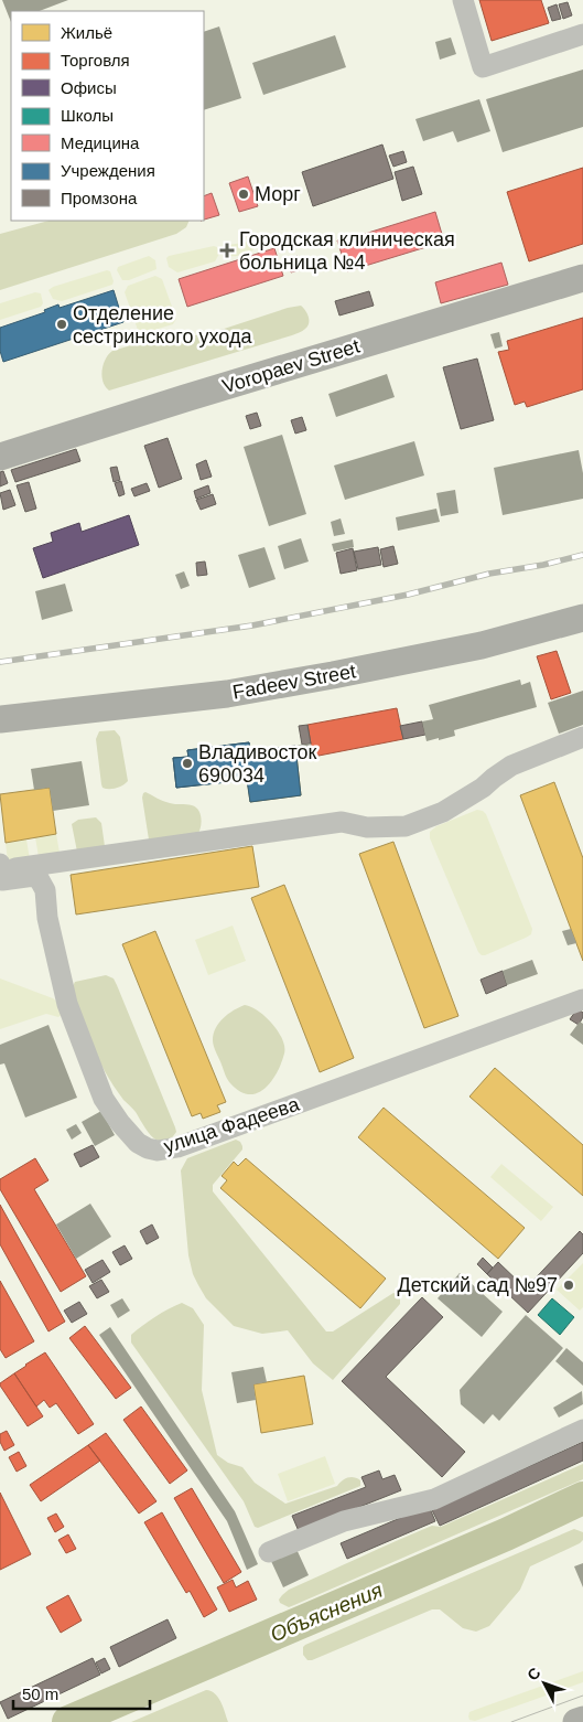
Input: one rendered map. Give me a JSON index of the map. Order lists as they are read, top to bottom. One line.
{"streets":{"main road":["Voropaev Street","Fadeev Street"],"street":["улица Фадеева"]},"water":["Объяснения"],"places":{"other":["Морг","Отделение сестринского ухода","Владивосток 690034","Детский сад №97"],"health":["Городская клиническая больница №4"]},"legend":["Жильё","Торговля","Офисы","Школы","Медицина","Учреждения","Промзона"],"scale_bar":"50 m","north":"top left"}
